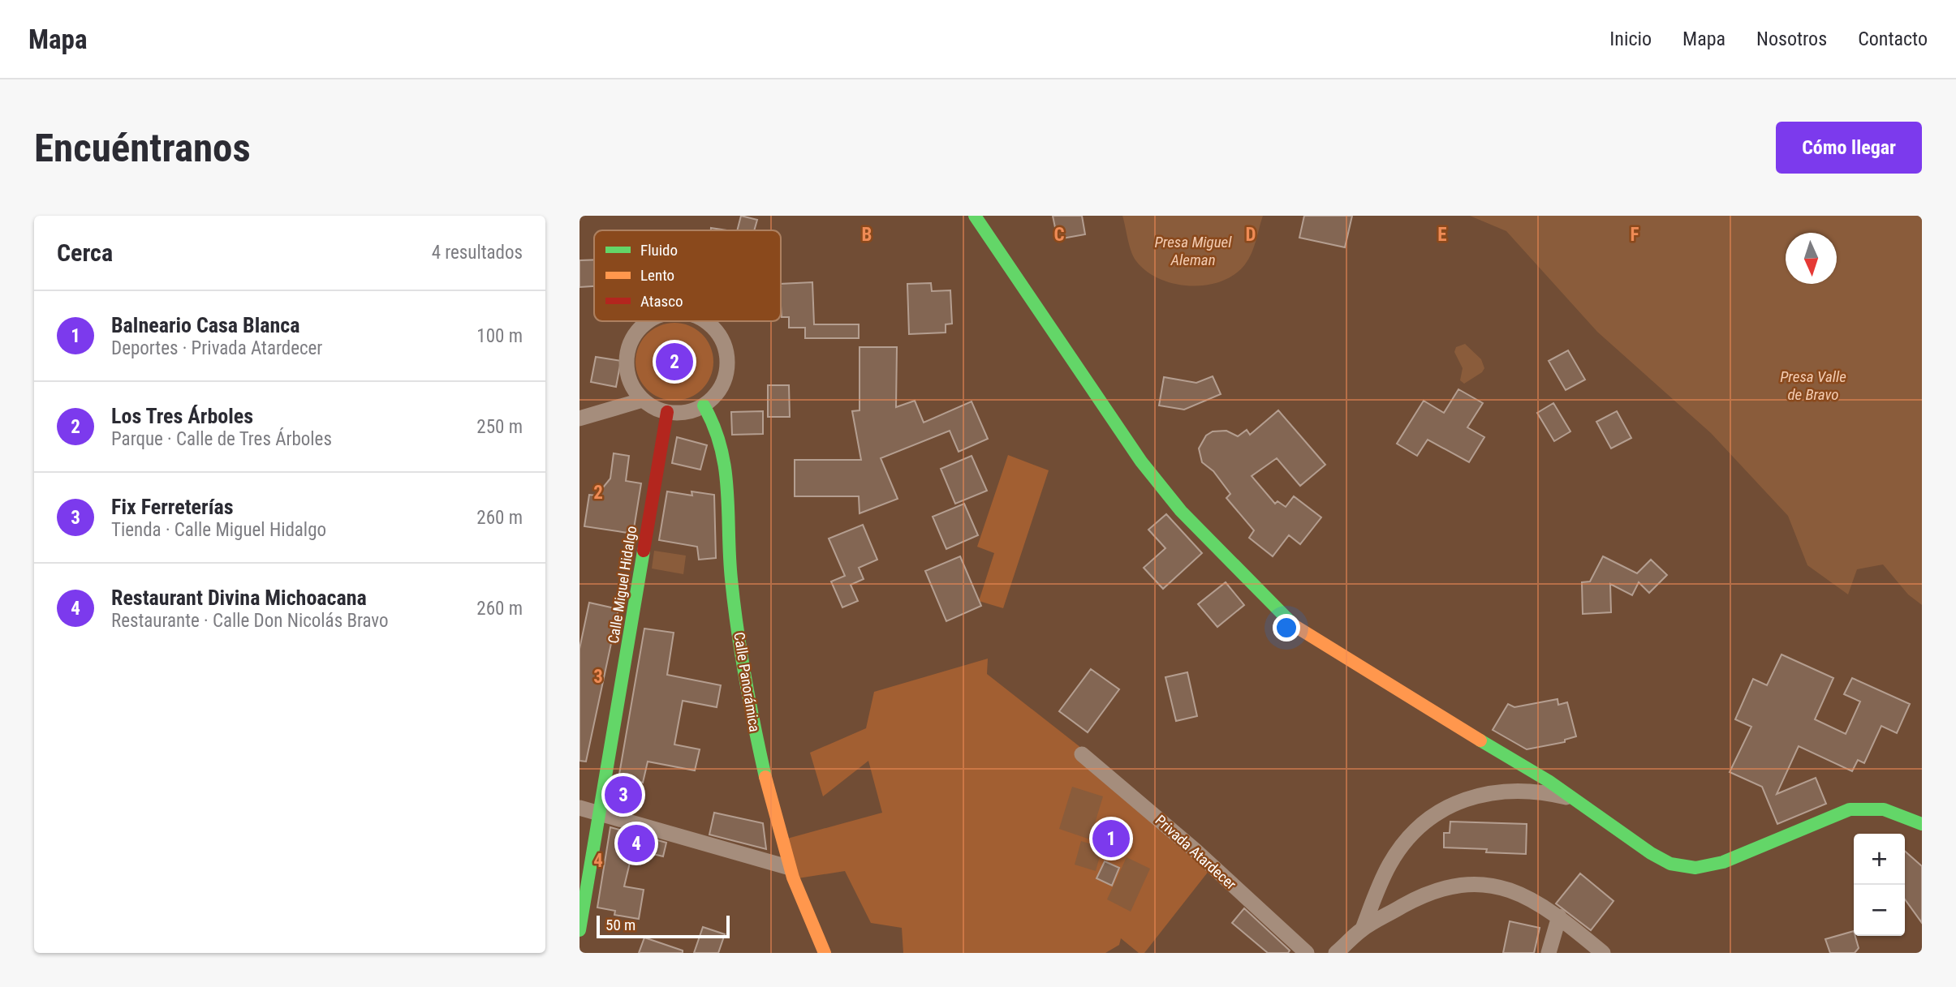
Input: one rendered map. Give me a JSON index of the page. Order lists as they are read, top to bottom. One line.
{"streets":{"main road":["Calle Miguel Hidalgo","Calle Panorámica"],"street":["Privada Atardecer"]},"water":["Presa Miguel Aleman","Presa Valle de Bravo"],"legend":["Fluido","Lento","Atasco"],"scale_bar":"50 m","north":"bottom","page":{"header":"Mapa","nav":["Inicio","Mapa","Nosotros","Contacto"],"buttons":"Cómo llegar","title":"Encuéntranos","heading":["Cerca","4 resultados"],"list":[{"mark":"1","name":"Balneario Casa Blanca","note":"Deportes · Privada Atardecer","value":"100 m"},{"mark":"2","name":"Los Tres Árboles","note":"Parque · Calle de Tres Árboles","value":"250 m"},{"mark":"3","name":"Fix Ferreterías","note":"Tienda · Calle Miguel Hidalgo","value":"260 m"},{"mark":"4","name":"Restaurant Divina Michoacana","note":"Restaurante · Calle Don Nicolás Bravo","value":"260 m"}],"pins":["2","3","1","4"],"map_buttons":["+","−"],"scale":"50 m"},"grid":{"columns":["B","C","D","E","F"],"rows":["2","3","4"]}}
